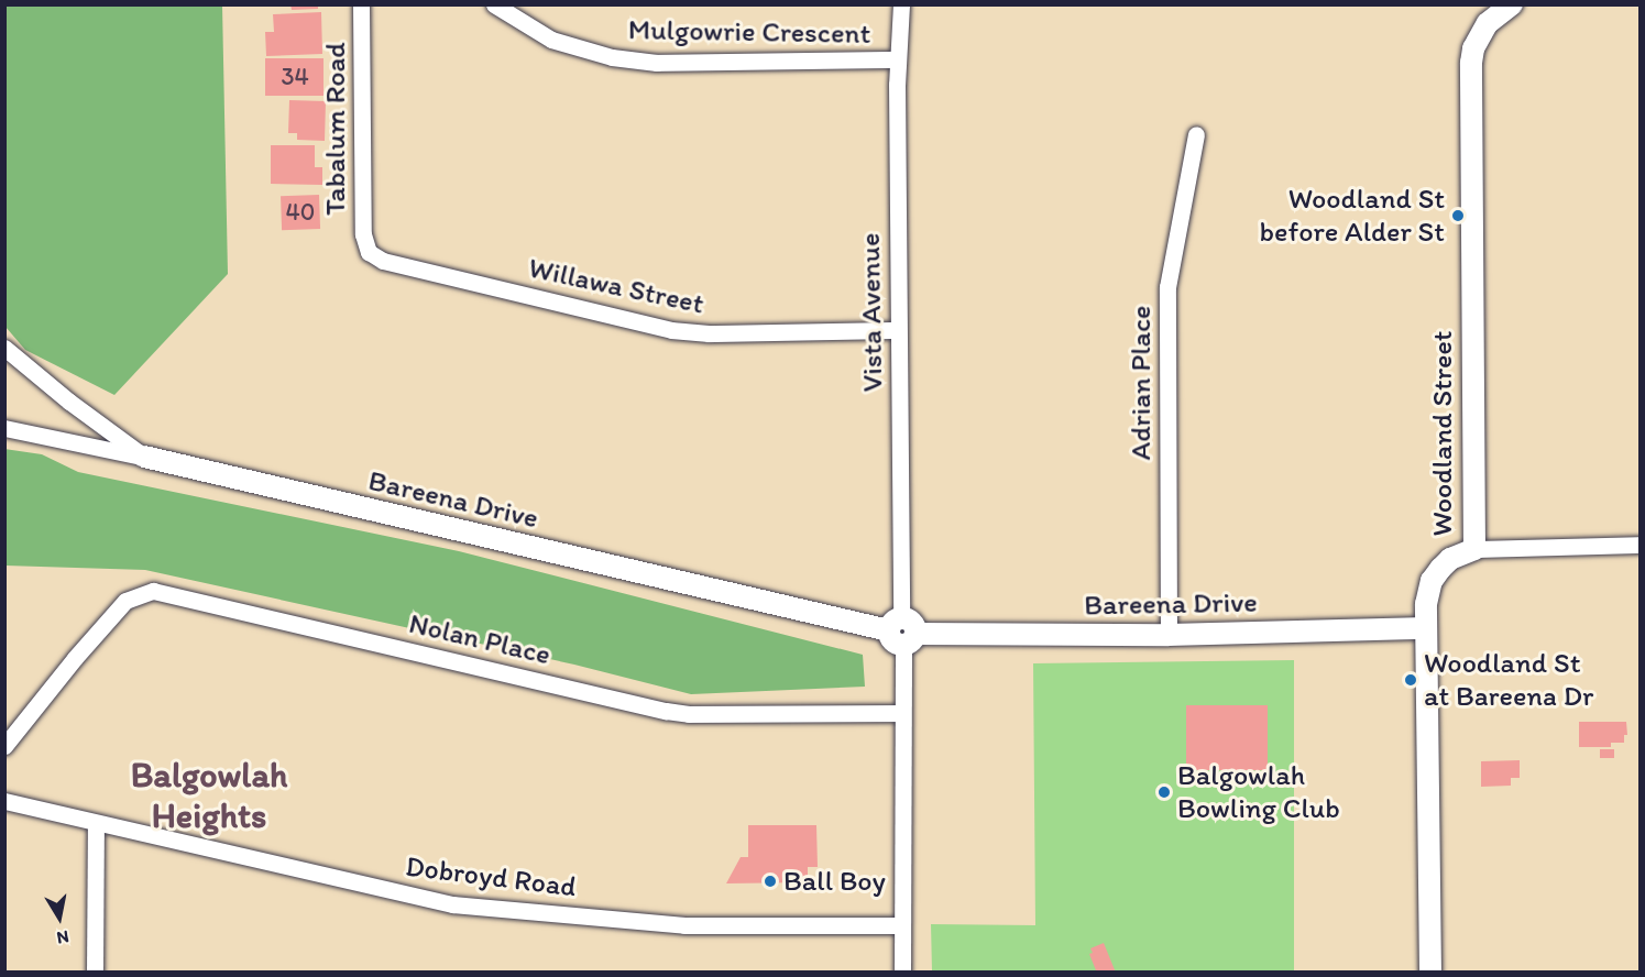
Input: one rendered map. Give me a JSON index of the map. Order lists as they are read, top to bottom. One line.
{"streets":{"street":["Mulgowrie Crescent","Tabalum Road","Willawa Street","Vista Avenue","Adrian Place","Woodland Street","Bareena Drive","Nolan Place","Dobroyd Road"]},"crossings":[["Mulgowrie Crescent","Vista Avenue"],["Tabalum Road","Willawa Street"],["Willawa Street","Vista Avenue"],["Vista Avenue","Bareena Drive"],["Vista Avenue","Nolan Place"],["Vista Avenue","Dobroyd Road"],["Adrian Place","Bareena Drive"],["Woodland Street","Bareena Drive"]],"districts":["Balgowlah Heights"],"places":["Woodland St before Alder St","Woodland St at Bareena Dr","Balgowlah Bowling Club","Ball Boy"],"house_numbers":["34","40"],"north":"bottom"}
